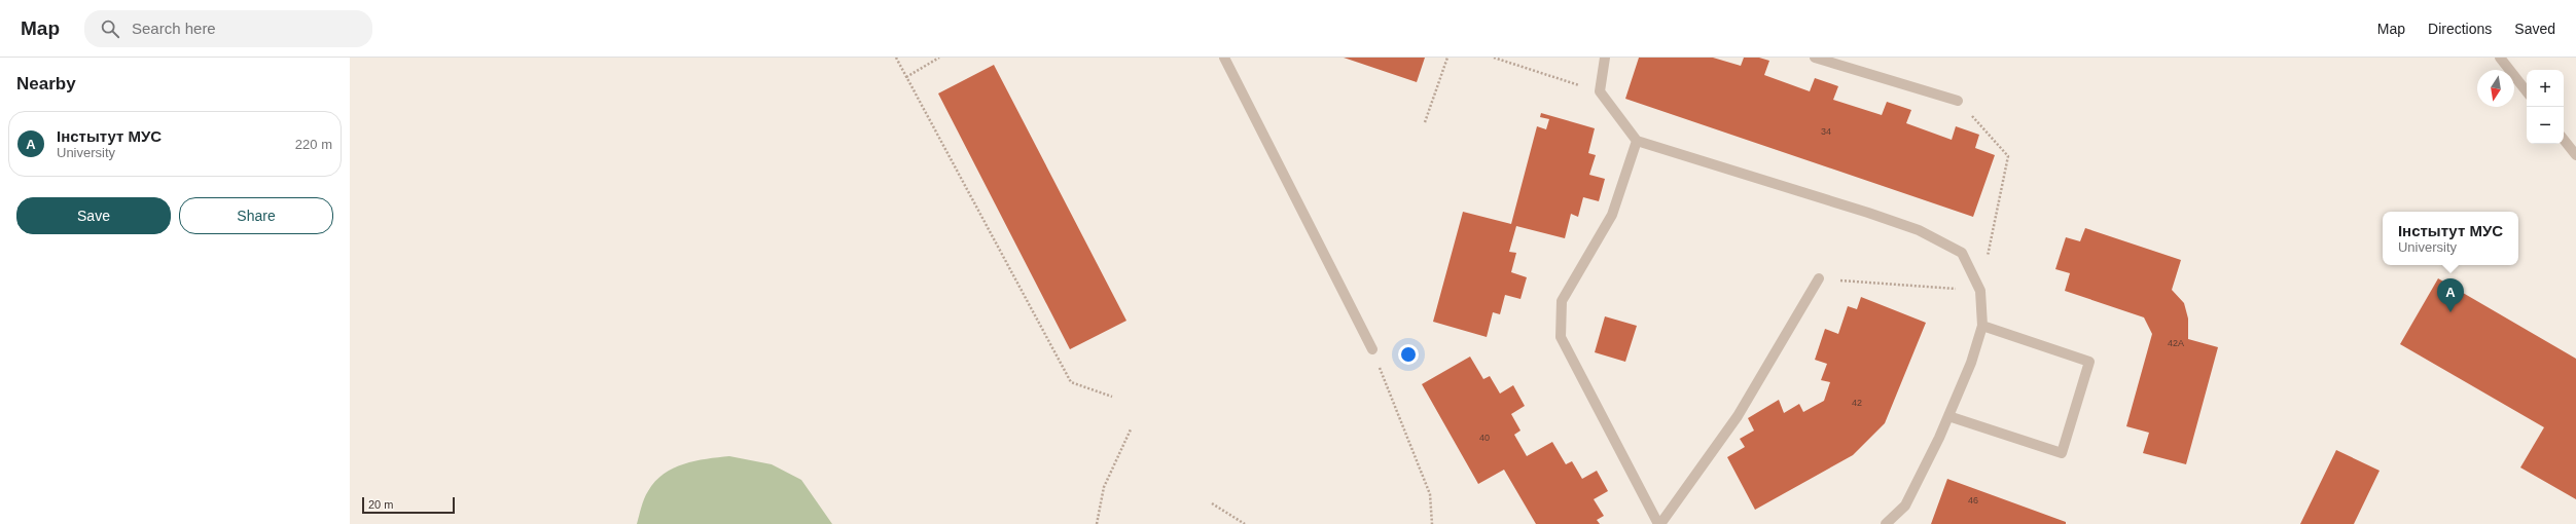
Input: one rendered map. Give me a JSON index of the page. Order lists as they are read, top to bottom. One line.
{"house_numbers":["34","42А","42","40","46"],"scale_bar":"20 m","north":"bottom","page":{"header":"Map","search":"Search here","nav":["Map","Directions","Saved"],"heading":"Nearby","map_buttons":["+","−"],"list":[{"mark":"A","name":"Інстытут МУС","note":"University","value":"220 m"}],"buttons":["Save","Share"],"popup":["Інстытут МУС","University"],"pins":"A","scale":"20 m"}}
